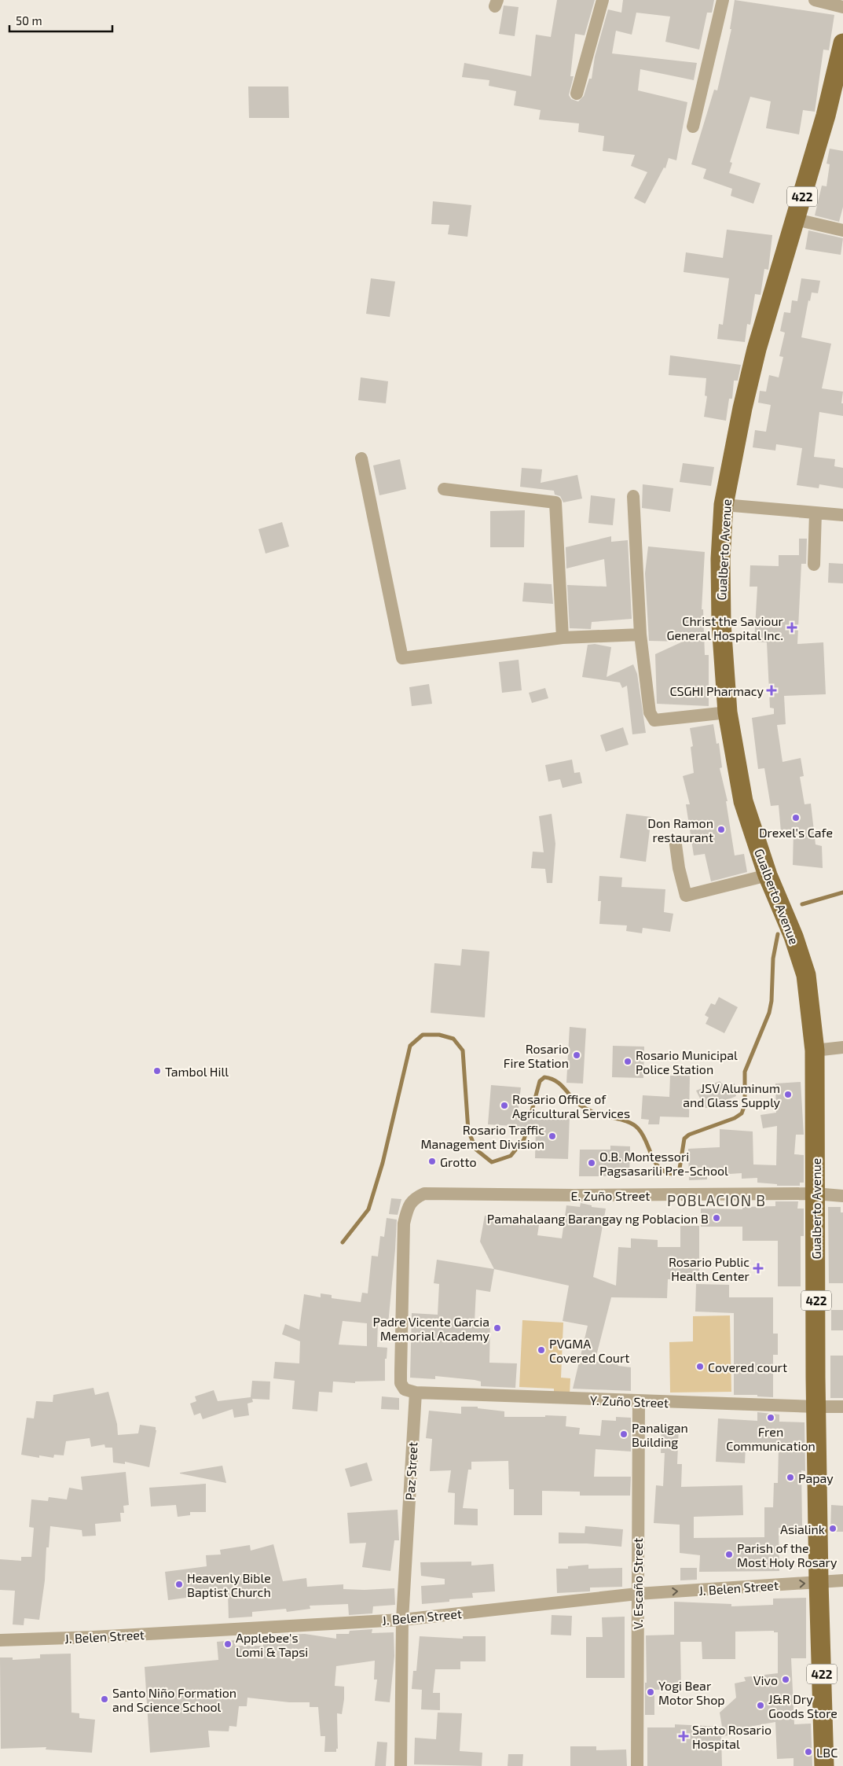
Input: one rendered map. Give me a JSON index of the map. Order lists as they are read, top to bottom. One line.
{"streets":{"main road":["422","Gualberto Avenue"],"street":["E. Zuño Street","Y. Zuño Street","Paz Street","V. Escaño Street","J. Belen Street"]},"crossings":[["Gualberto Avenue","E. Zuño Street"],["Gualberto Avenue","Y. Zuño Street"],["Gualberto Avenue","J. Belen Street"],["E. Zuño Street","Y. Zuño Street"],["E. Zuño Street","Paz Street"],["Y. Zuño Street","Paz Street"],["Y. Zuño Street","V. Escaño Street"],["Paz Street","J. Belen Street"],["V. Escaño Street","J. Belen Street"]],"districts":["POBLACION B"],"places":{"health":["Christ the Saviour General Hospital Inc.","CSGHI Pharmacy","Rosario Public Health Center","Santo Rosario Hospital"],"other":["Drexel's Cafe","Don Ramon restaurant","Rosario Fire Station","Rosario Municipal Police Station","Tambol Hill","JSV Aluminum and Glass Supply","Rosario Office of Agricultural Services","Rosario Traffic Management Division","Grotto","O.B. Montessori Pagsasarili Pre-School","Pamahalaang Barangay ng Poblacion B","Padre Vicente Garcia Memorial Academy","PVGMA Covered Court","Covered court","Fren Communication","Panaligan Building","Papay","Asialink","Parish of the Most Holy Rosary","Heavenly Bible Baptist Church","Applebee's Lomi & Tapsi","Vivo","Yogi Bear Motor Shop","Santo Niño Formation and Science School","J&R Dry Goods Store","LBC"]},"scale_bar":"50 m"}
